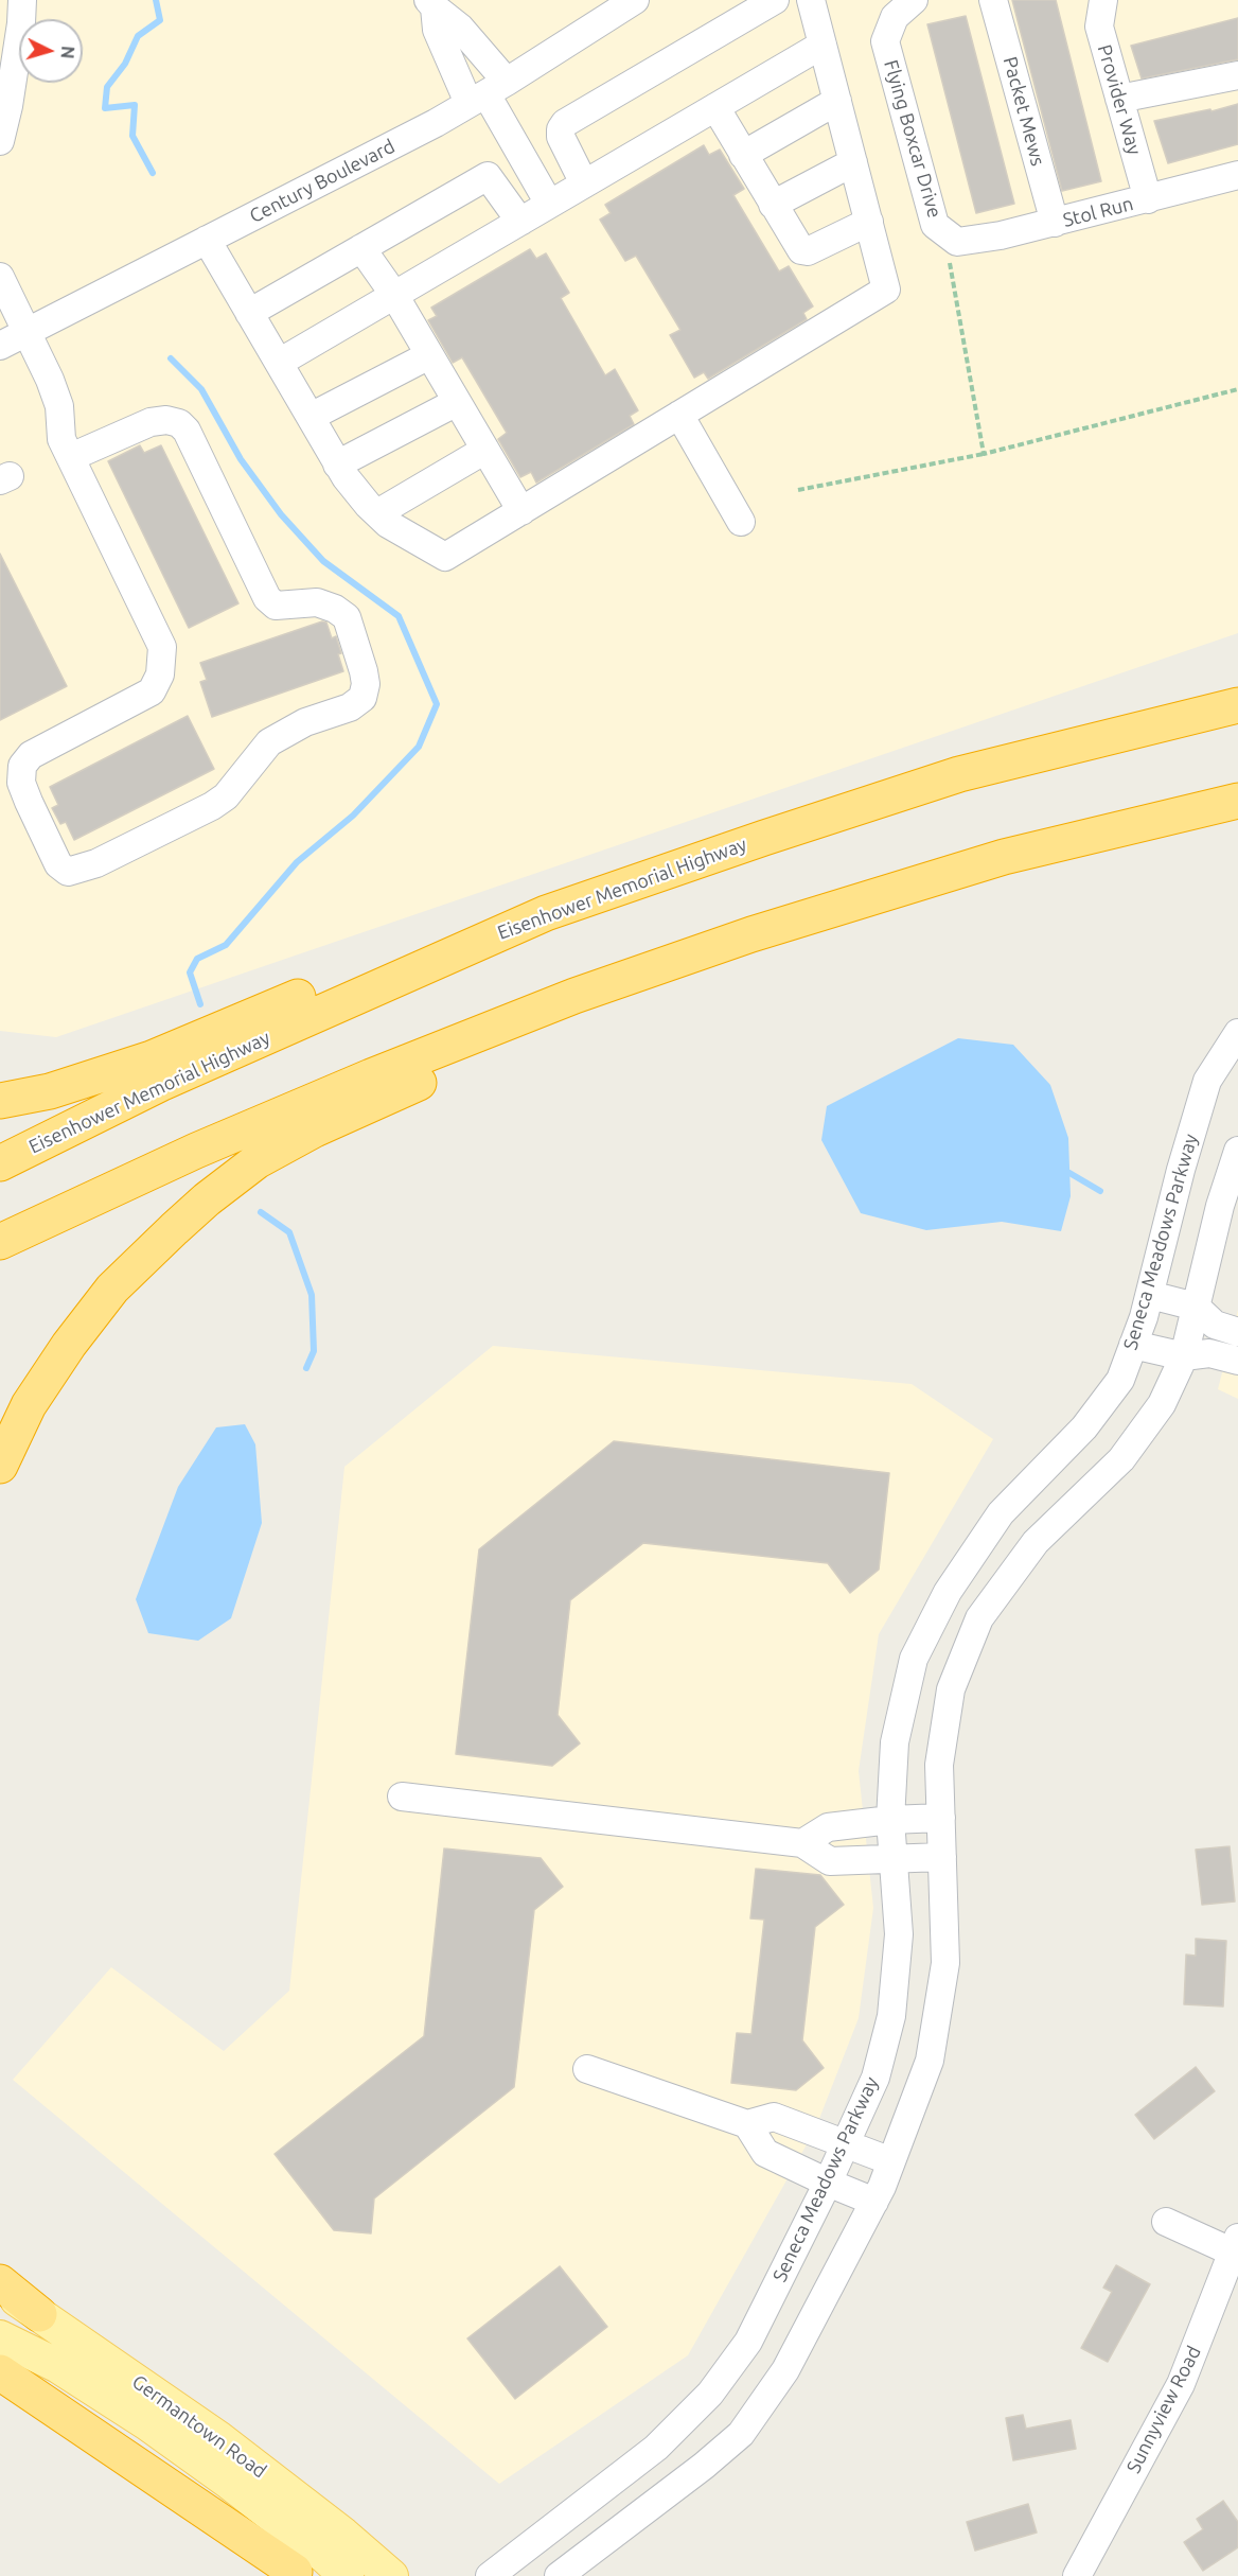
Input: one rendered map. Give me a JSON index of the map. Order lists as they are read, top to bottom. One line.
{"streets":{"highway":["Eisenhower Memorial Highway"],"main road":["Germantown Road"],"street":["Provider Way","Packet Mews","Flying Boxcar Drive","Century Boulevard","Stol Run","Seneca Meadows Parkway","Sunnyview Road"]},"crossings":[["Provider Way","Stol Run"],["Packet Mews","Stol Run"],["Flying Boxcar Drive","Stol Run"]],"north":"right"}
